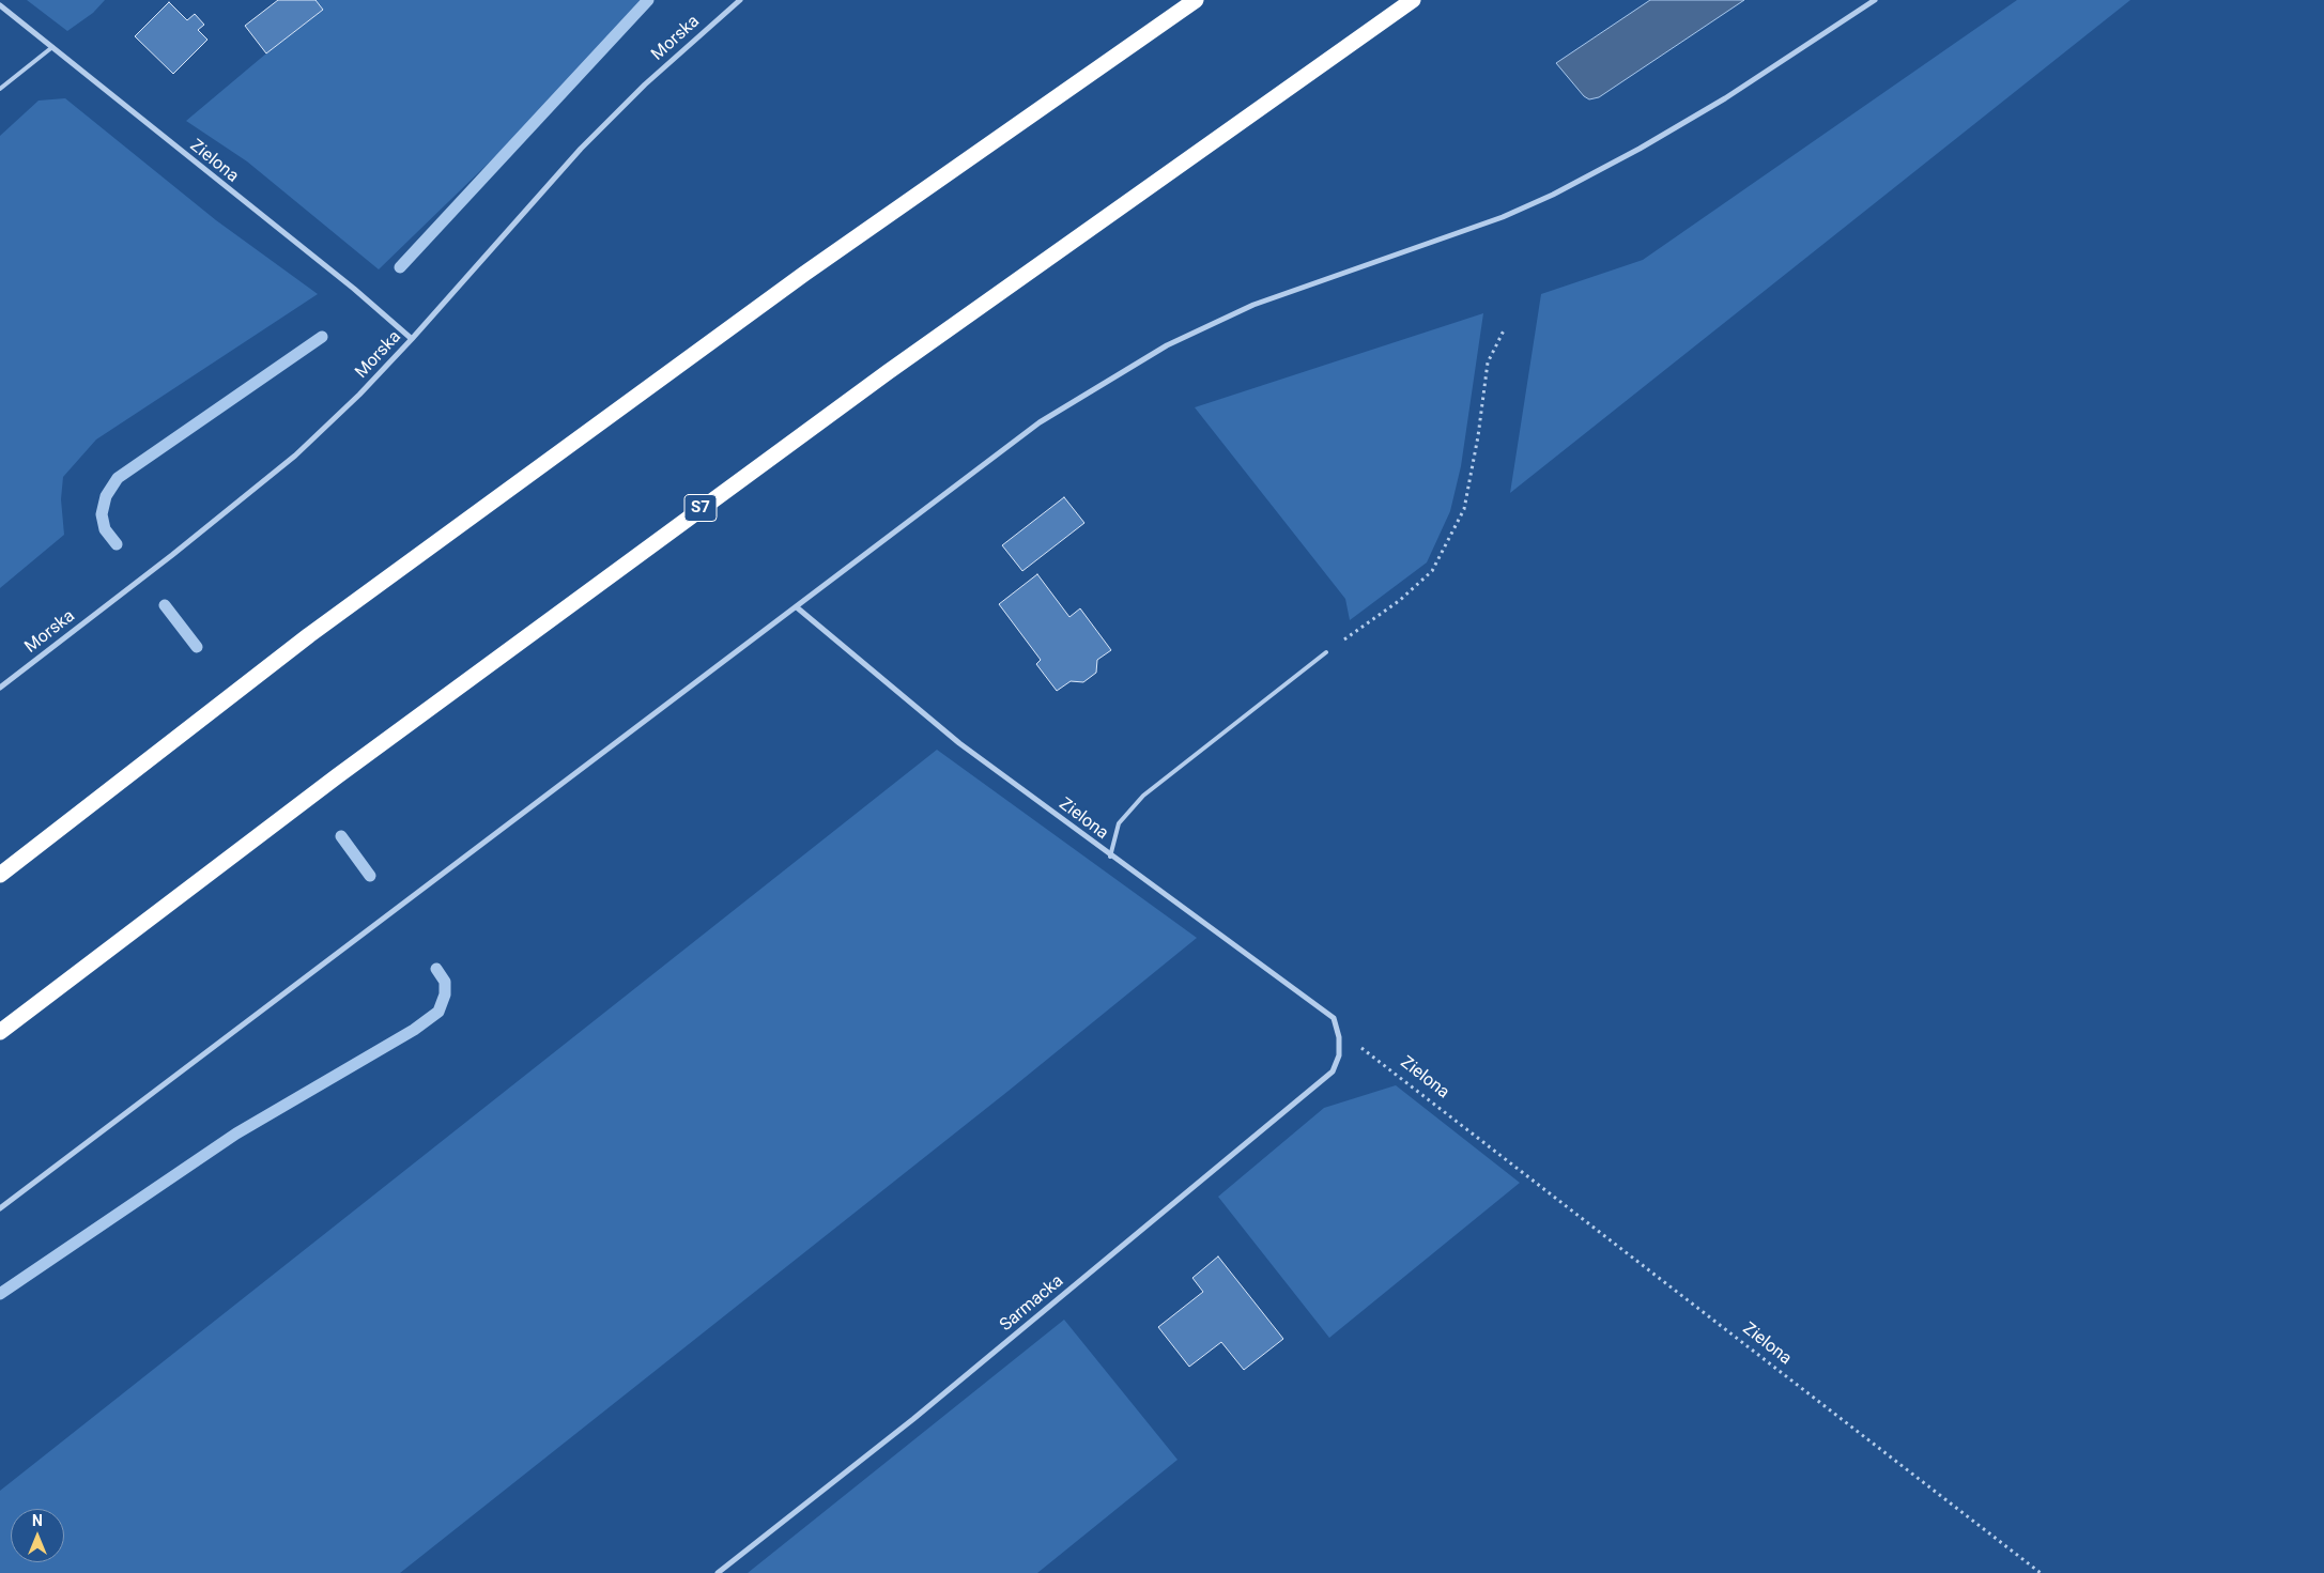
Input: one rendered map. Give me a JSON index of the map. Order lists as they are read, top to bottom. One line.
{"streets":{"highway":["S7"],"street":["Morska","Zielona","Sarmacka"]},"crossings":[["Morska","Zielona"],["Zielona","Sarmacka"]],"north":"top"}
